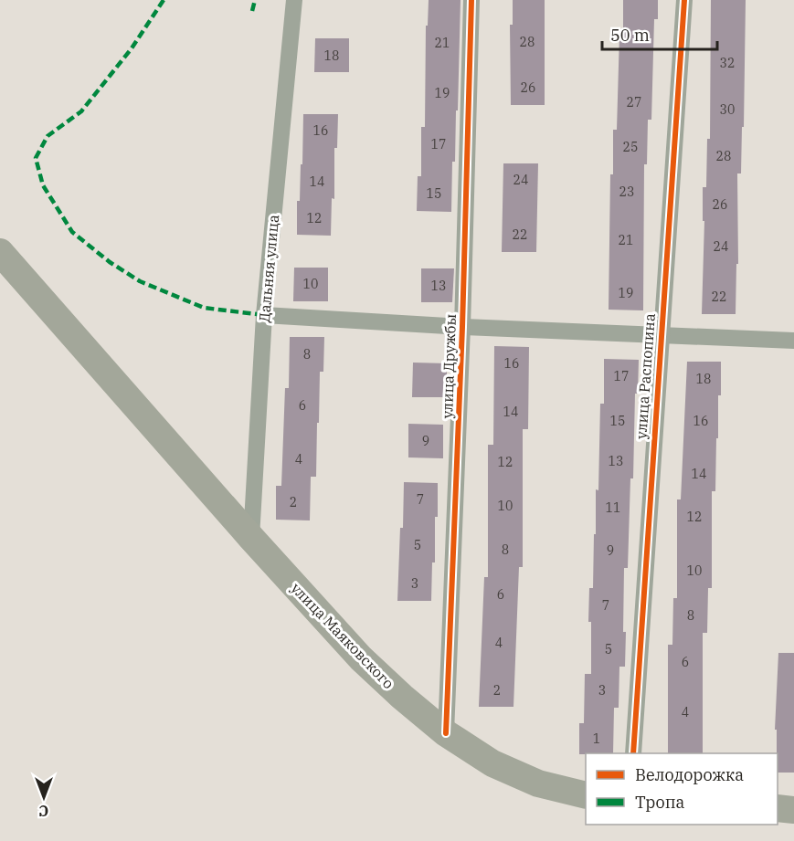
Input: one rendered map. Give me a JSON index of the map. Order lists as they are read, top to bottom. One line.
{"streets":{"main road":["улица Маяковского"],"street":["Дальняя улица","улица Дружбы","улица Распопина"]},"crossings":[["Дальняя улица","улица Маяковского"],["улица Дружбы","улица Маяковского"]],"house_numbers":["28","21","18","32","26","19","27","30","16","17","25","28","24","14","23","15","26","12","22","21","24","10","13","19","22","8","16","17","18","6","14","15","16","9","4","13","12","14","7","2","10","11","12","5","8","9","10","3","6","7","8","4","5","6","2","3","4","1"],"legend":["Велодорожка","Тропа"],"scale_bar":"50 m","north":"bottom"}
